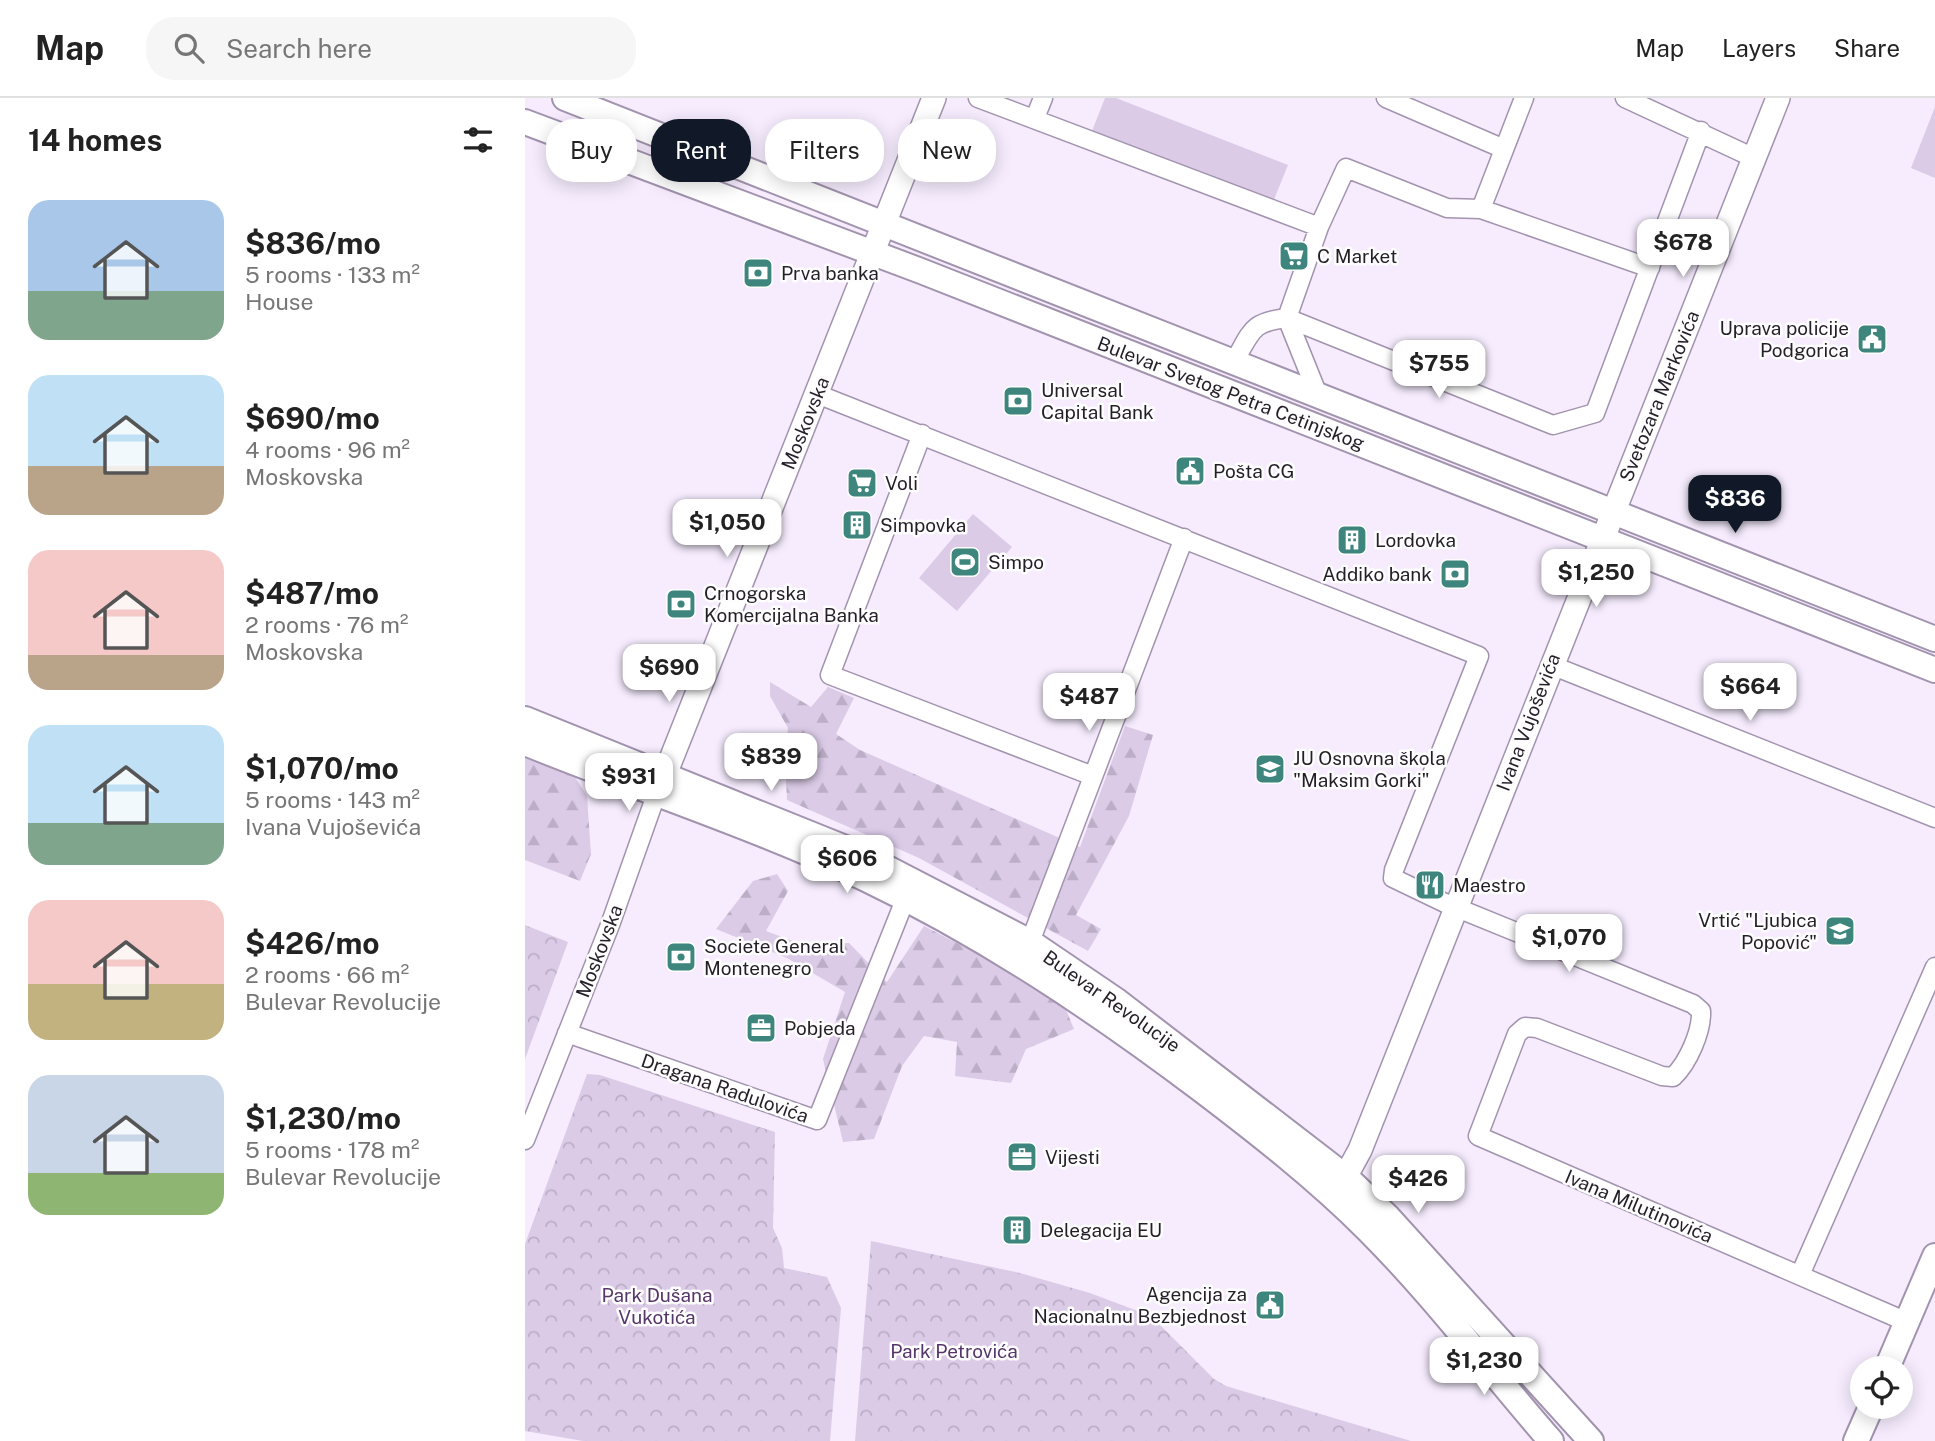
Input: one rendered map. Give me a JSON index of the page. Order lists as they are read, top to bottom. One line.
{"streets":{"main road":["Bulevar Svetog Petra Cetinjskog","Bulevar Revolucije"],"street":["Svetozara Markovića","Moskovska","Ivana Vujoševića","Dragana Radulovića","Ivana Milutinovića"]},"crossings":[["Bulevar Svetog Petra Cetinjskog","Svetozara Markovića"],["Bulevar Svetog Petra Cetinjskog","Moskovska"],["Bulevar Svetog Petra Cetinjskog","Ivana Vujoševića"],["Svetozara Markovića","Ivana Vujoševića"],["Moskovska","Bulevar Revolucije"],["Moskovska","Dragana Radulovića"],["Ivana Vujoševića","Bulevar Revolucije"],["Ivana Vujoševića","Ivana Milutinovića"],["Bulevar Revolucije","Dragana Radulovića"]],"parks":["Park Dušana Vukotića","Park Petrovića"],"places":{"supermarket":["C Market","Voli"],"bank":["Prva banka","Universal Capital Bank","Addiko bank","Crnogorska Komercijalna Banka","Societe General Montenegro"],"public building":["Uprava policije Podgorica","Pošta CG","Agencija za Nacionalnu Bezbjednost"],"building":["Simpovka","Lordovka","Delegacija EU"],"sports":["Simpo"],"school or university":["JU Osnovna škola \"Maksim Gorki\"","Vrtić \"Ljubica Popović\""],"restaurant":["Maestro"],"office":["Pobjeda","Vijesti"]},"page":{"header":"Map","search":"Search here","nav":["Map","Layers","Share"],"heading":"14 homes","chip":["Buy","Rent","Filters","New"],"list":[{"name":"$836/mo","note":"5 rooms · 133 m² · House"},{"name":"$690/mo","note":"4 rooms · 96 m² · Moskovska"},{"name":"$487/mo","note":"2 rooms · 76 m² · Moskovska"},{"name":"$1,070/mo","note":"5 rooms · 143 m² · Ivana Vujoševića"},{"name":"$426/mo","note":"2 rooms · 66 m² · Bulevar Revolucije"},{"name":"$1,230/mo","note":"5 rooms · 178 m² · Bulevar Revolucije"}],"price":["$678","$755","$836","$1,050","$1,250","$690","$664","$487","$839","$931","$606","$1,070","$426","$1,230"]}}
